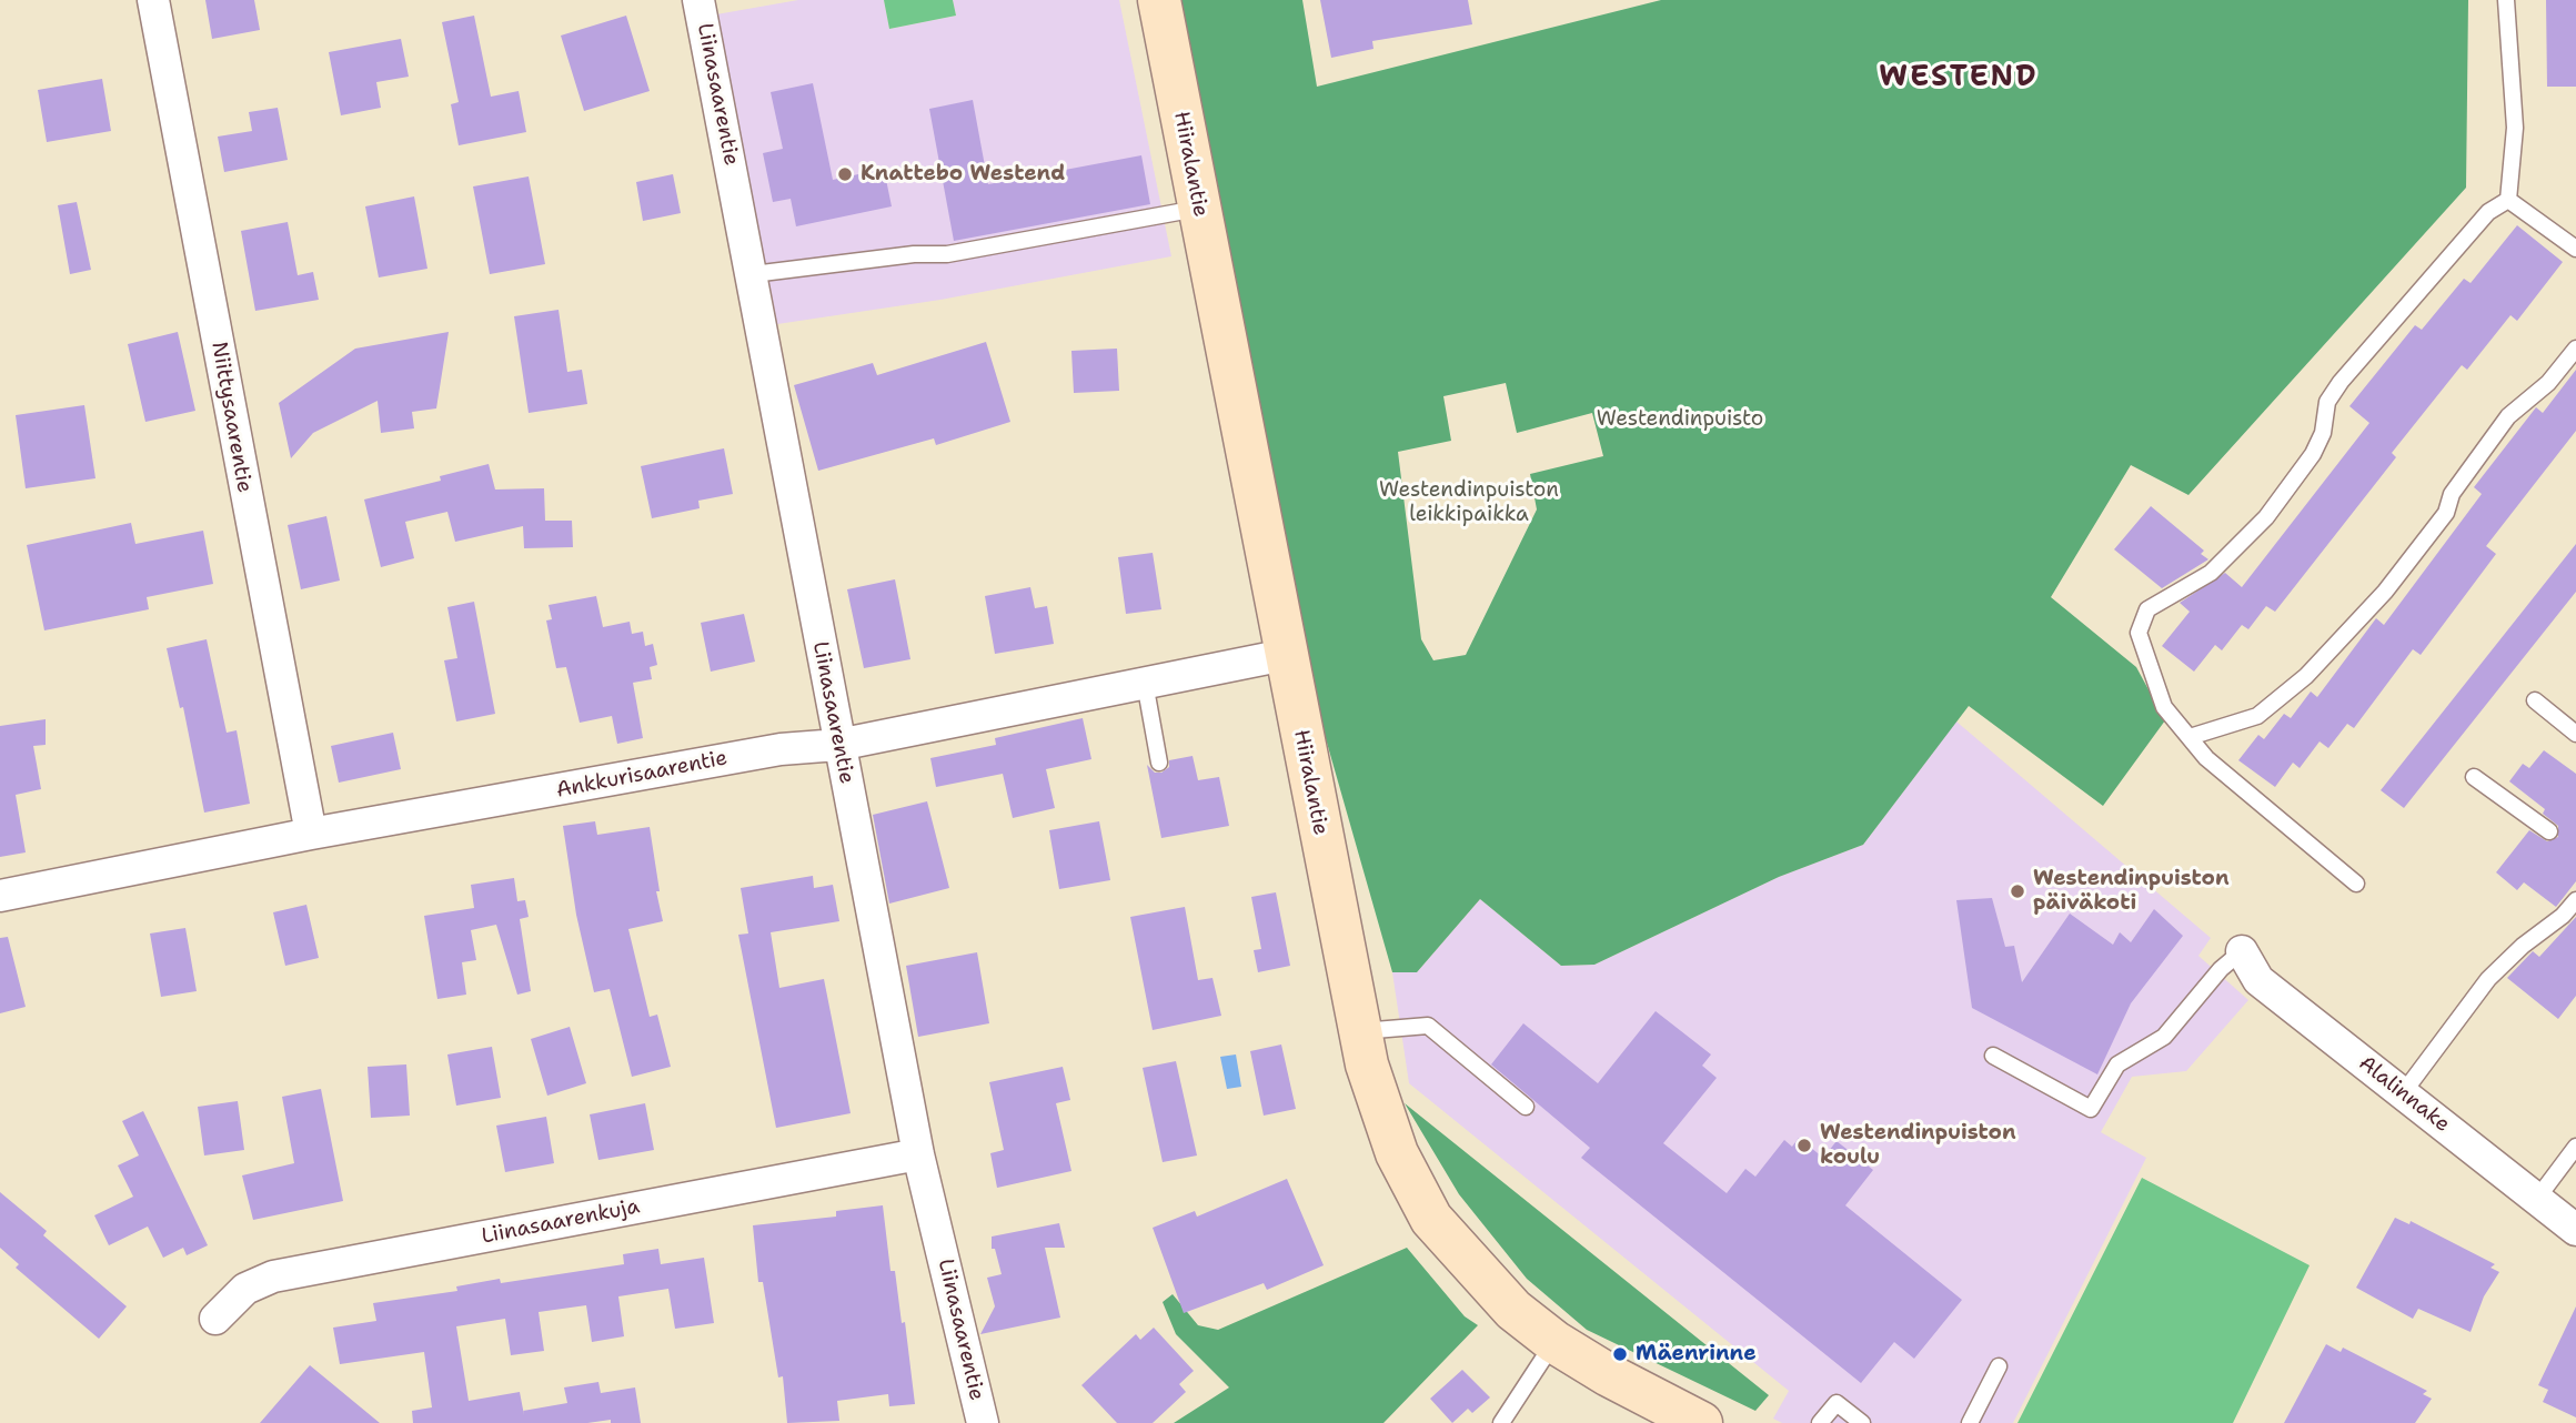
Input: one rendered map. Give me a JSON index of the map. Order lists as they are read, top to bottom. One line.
{"streets":{"street":["Liinasaarentie","Hiiralantie","Niittysaarentie","Ankkurisaarentie","Alalinnake","Liinasaarenkuja"]},"crossings":[["Liinasaarentie","Ankkurisaarentie"],["Liinasaarentie","Liinasaarenkuja"],["Hiiralantie","Ankkurisaarentie"],["Niittysaarentie","Ankkurisaarentie"]],"districts":["WESTEND"],"parks":["Westendinpuisto","Westendinpuiston leikkipaikka"],"places":["Knattebo Westend","Westendinpuiston päiväkoti","Westendinpuiston koulu","Mäenrinne"]}
